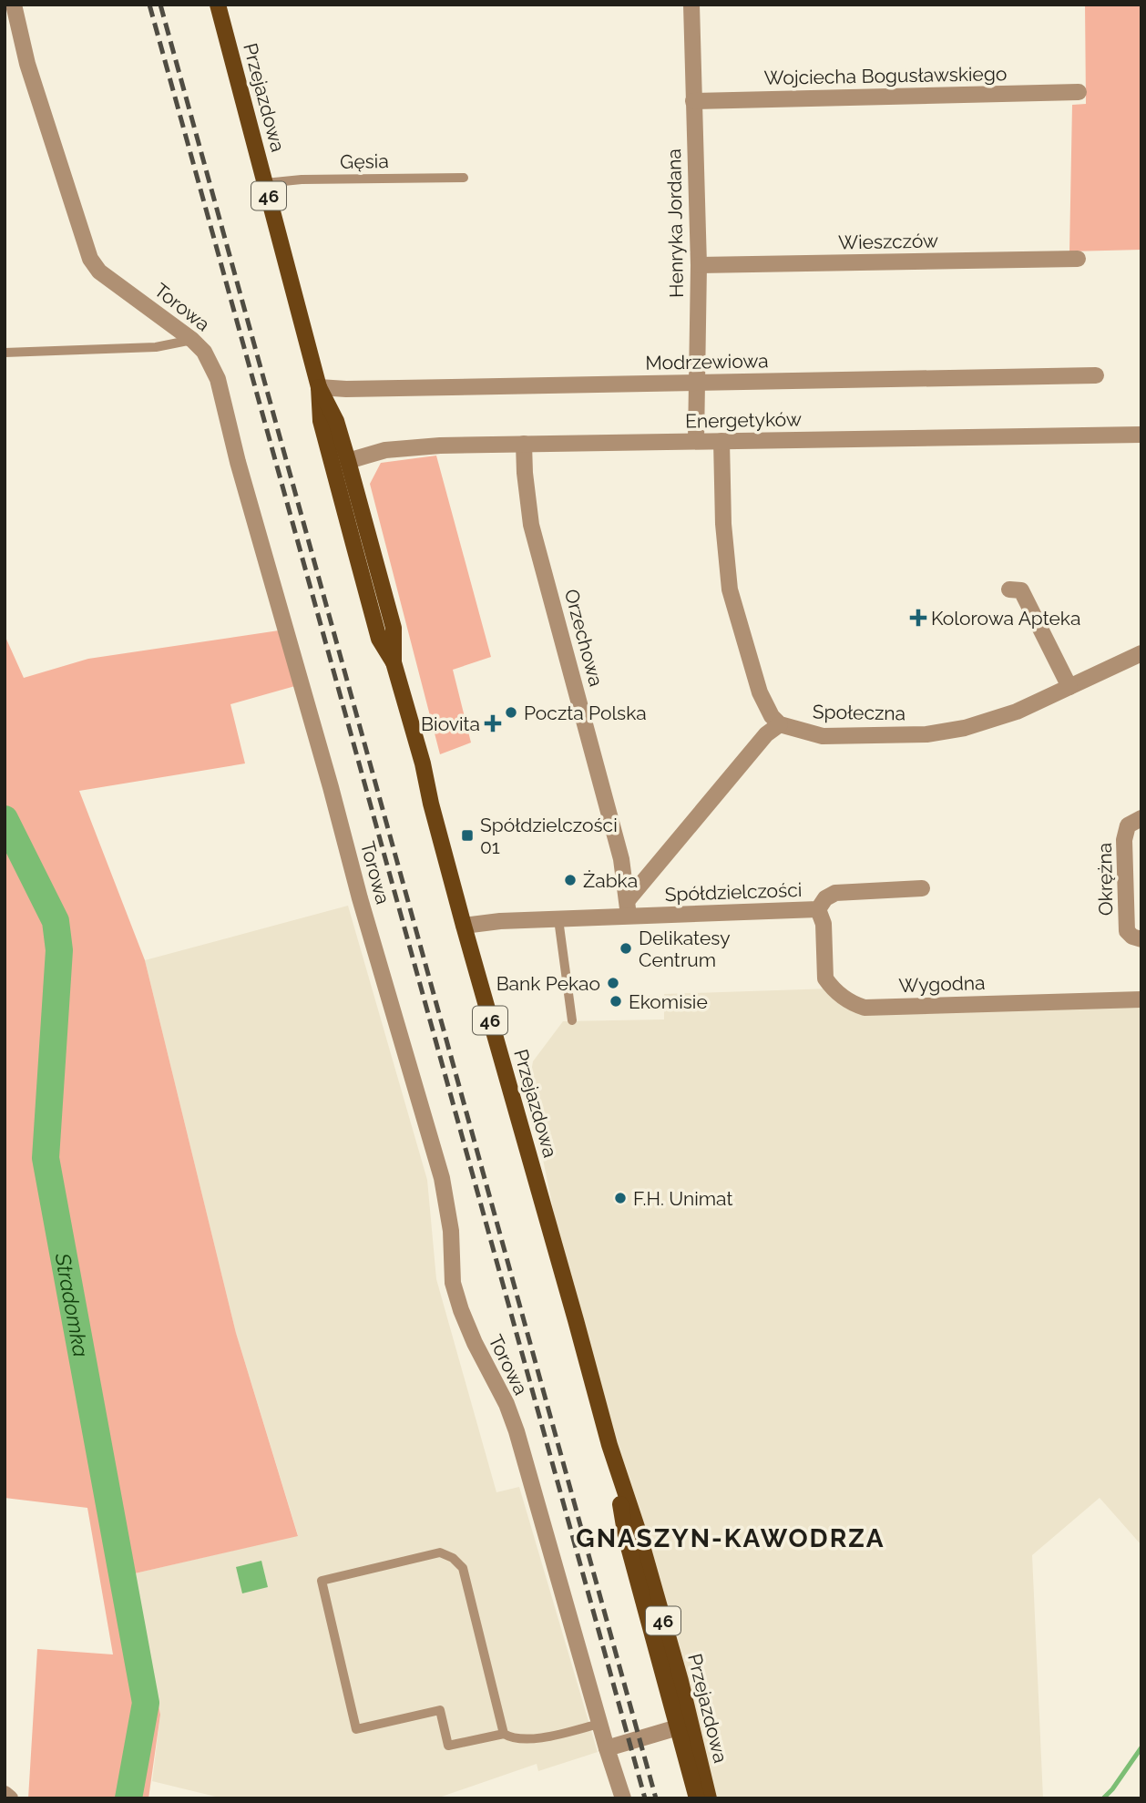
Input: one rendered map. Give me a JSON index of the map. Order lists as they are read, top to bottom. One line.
{"streets":{"main road":["Przejazdowa","46"],"street":["Wojciecha Bogusławskiego","Henryka Jordana","Wieszczów","Torowa","Modrzewiowa","Energetyków","Orzechowa","Społeczna","Okrężna","Spółdzielczości","Wygodna"],"lane":["Gęsia"]},"crossings":[["Wojciecha Bogusławskiego","Henryka Jordana"],["Przejazdowa","Gęsia"],["Przejazdowa","Modrzewiowa"],["Przejazdowa","Energetyków"],["Przejazdowa","Spółdzielczości"],["Henryka Jordana","Wieszczów"],["Henryka Jordana","Modrzewiowa"],["Henryka Jordana","Energetyków"],["Energetyków","Orzechowa"],["Orzechowa","Spółdzielczości"],["Spółdzielczości","Wygodna"]],"districts":["GNASZYN-KAWODRZA"],"water":["Stradomka"],"places":{"health":["Kolorowa Apteka","Biovita"],"other":["Poczta Polska","Żabka","Delikatesy Centrum","Bank Pekao","Ekomisie","F.H. Unimat"],"transit":["Spółdzielczości 01"]}}
